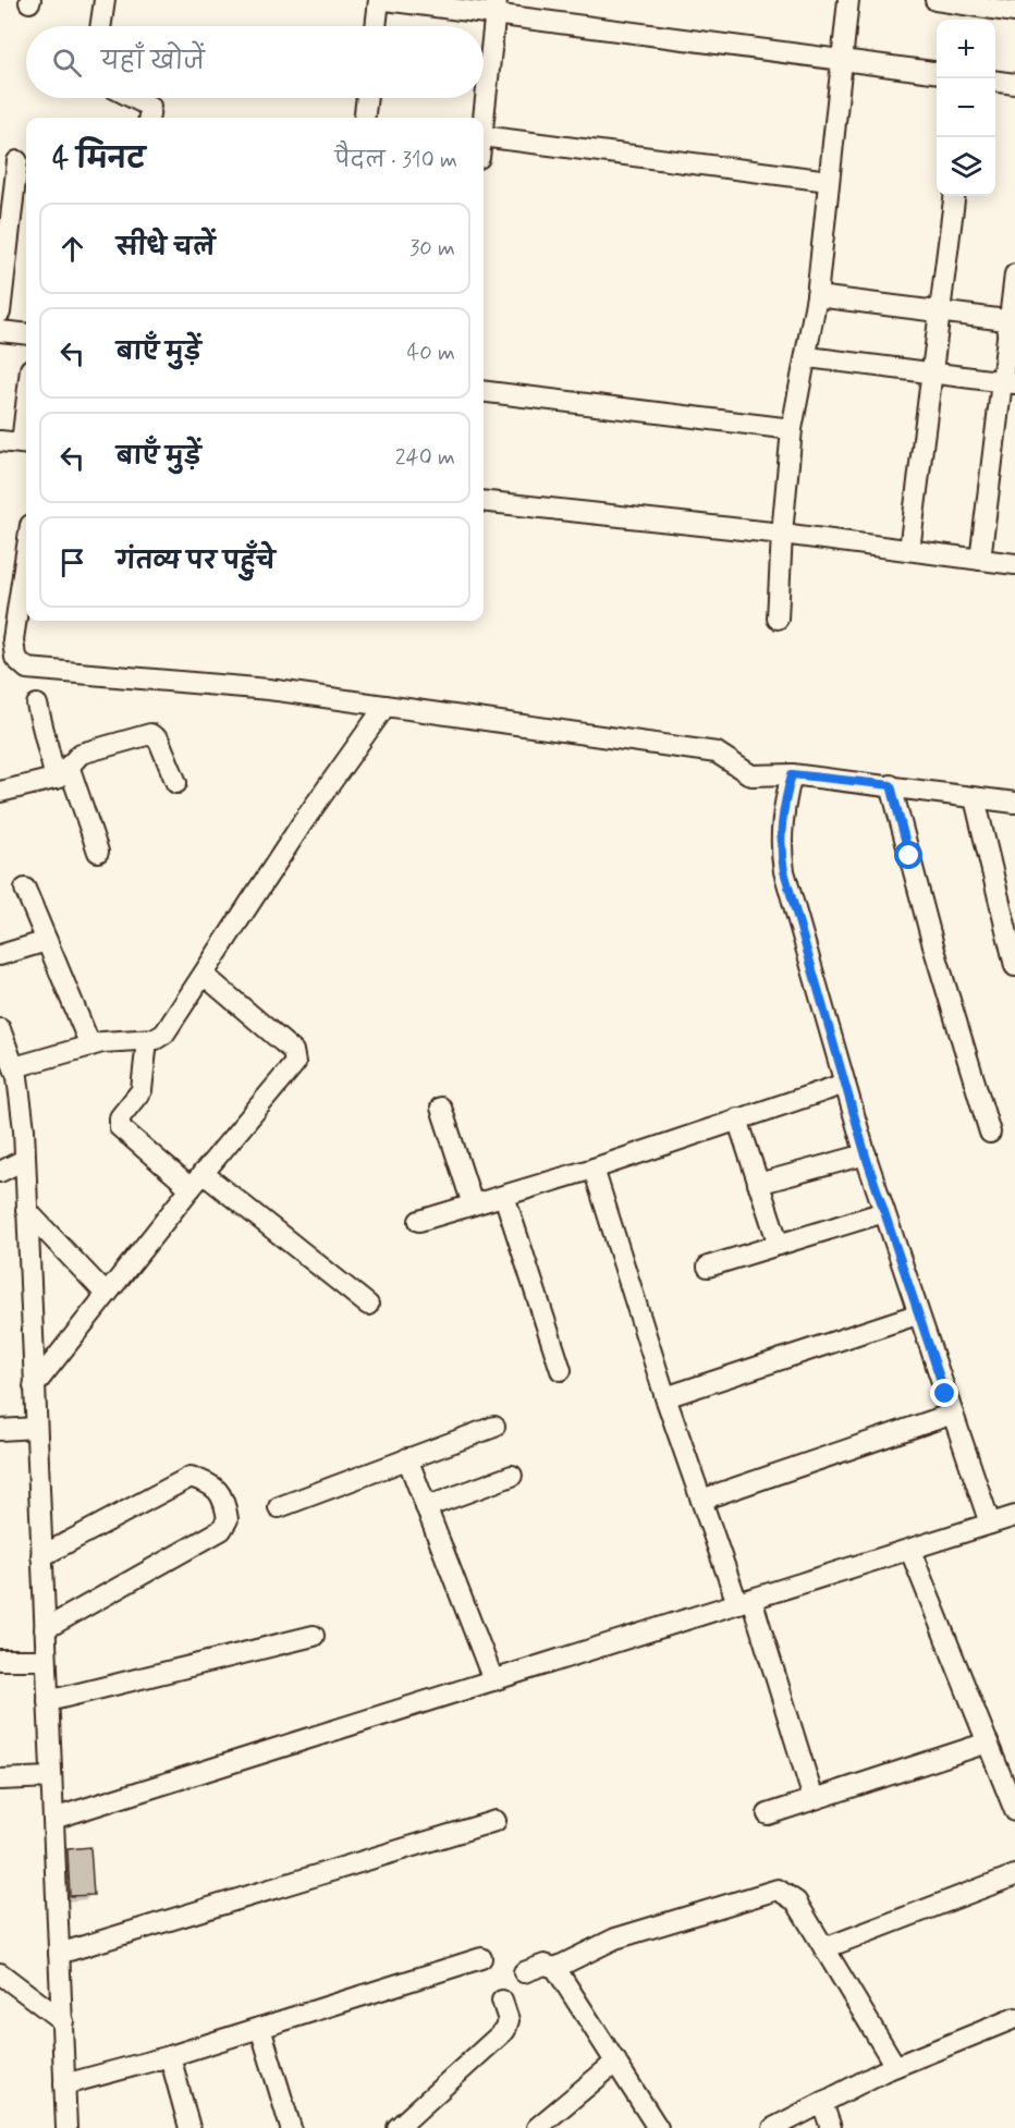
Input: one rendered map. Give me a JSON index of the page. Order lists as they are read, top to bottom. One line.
{"page":{"map_buttons":["+","−"],"search":"यहाँ खोजें","heading":["4 मिनट","पैदल · 310 m"],"list":[["सीधे चलें","30 m"],["बाएँ मुड़ें","40 m"],["बाएँ मुड़ें","240 m"],"गंतव्य पर पहुँचे"]}}
